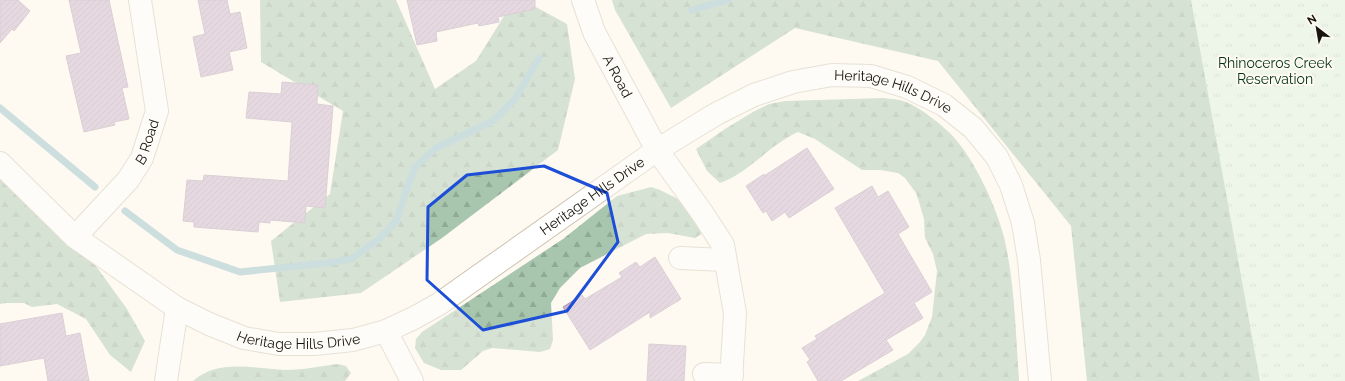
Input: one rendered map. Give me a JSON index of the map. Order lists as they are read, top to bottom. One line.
{"streets":{"street":["A Road","Heritage Hills Drive","B Road"]},"crossings":[["A Road","Heritage Hills Drive"],["Heritage Hills Drive","B Road"]],"parks":["Rhinoceros Creek Reservation"],"north":"top left"}
